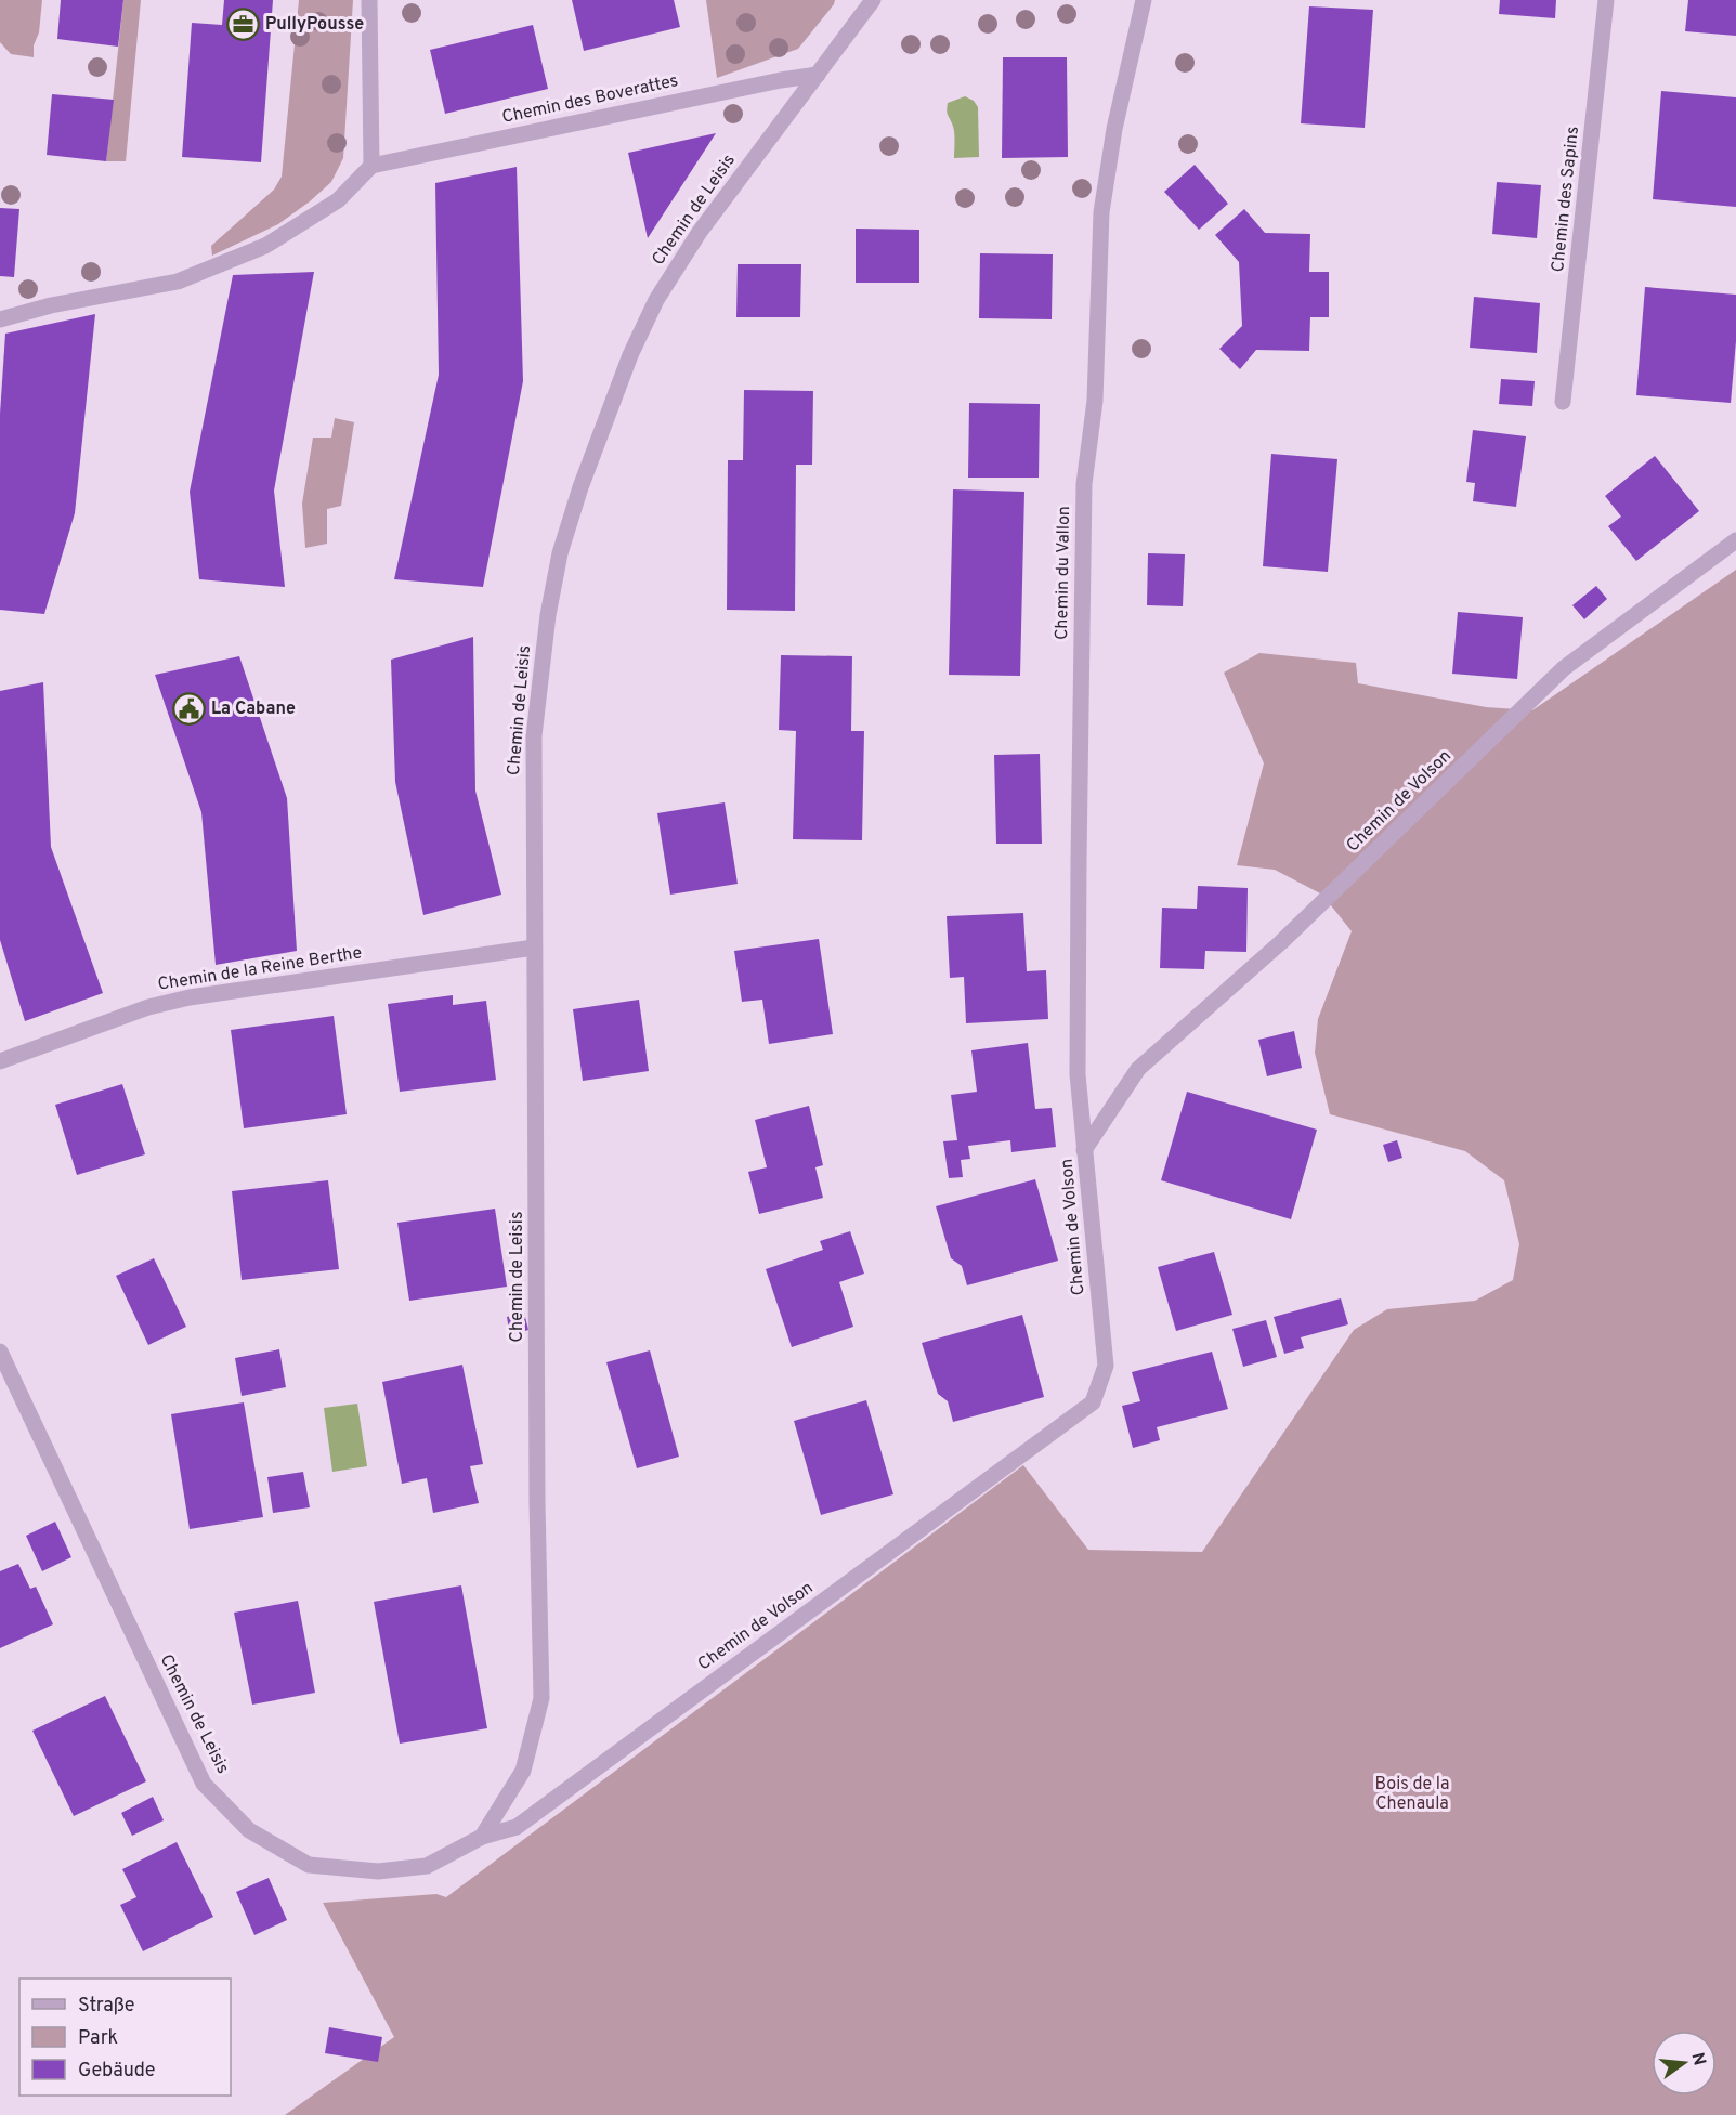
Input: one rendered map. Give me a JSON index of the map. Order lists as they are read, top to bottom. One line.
{"streets":{"street":["Chemin des Boverattes","Chemin des Sapins","Chemin de Leisis","Chemin du Vallon","Chemin de Volson","Chemin de la Reine Berthe"]},"crossings":[["Chemin des Boverattes","Chemin de Leisis"],["Chemin de Leisis","Chemin de Volson"],["Chemin de Leisis","Chemin de la Reine Berthe"],["Chemin du Vallon","Chemin de Volson"]],"parks":["Bois de la Chenaula"],"places":{"office":["PullyPousse"],"public building":["La Cabane"]},"legend":["Straße","Park","Gebäude"],"north":"right"}
